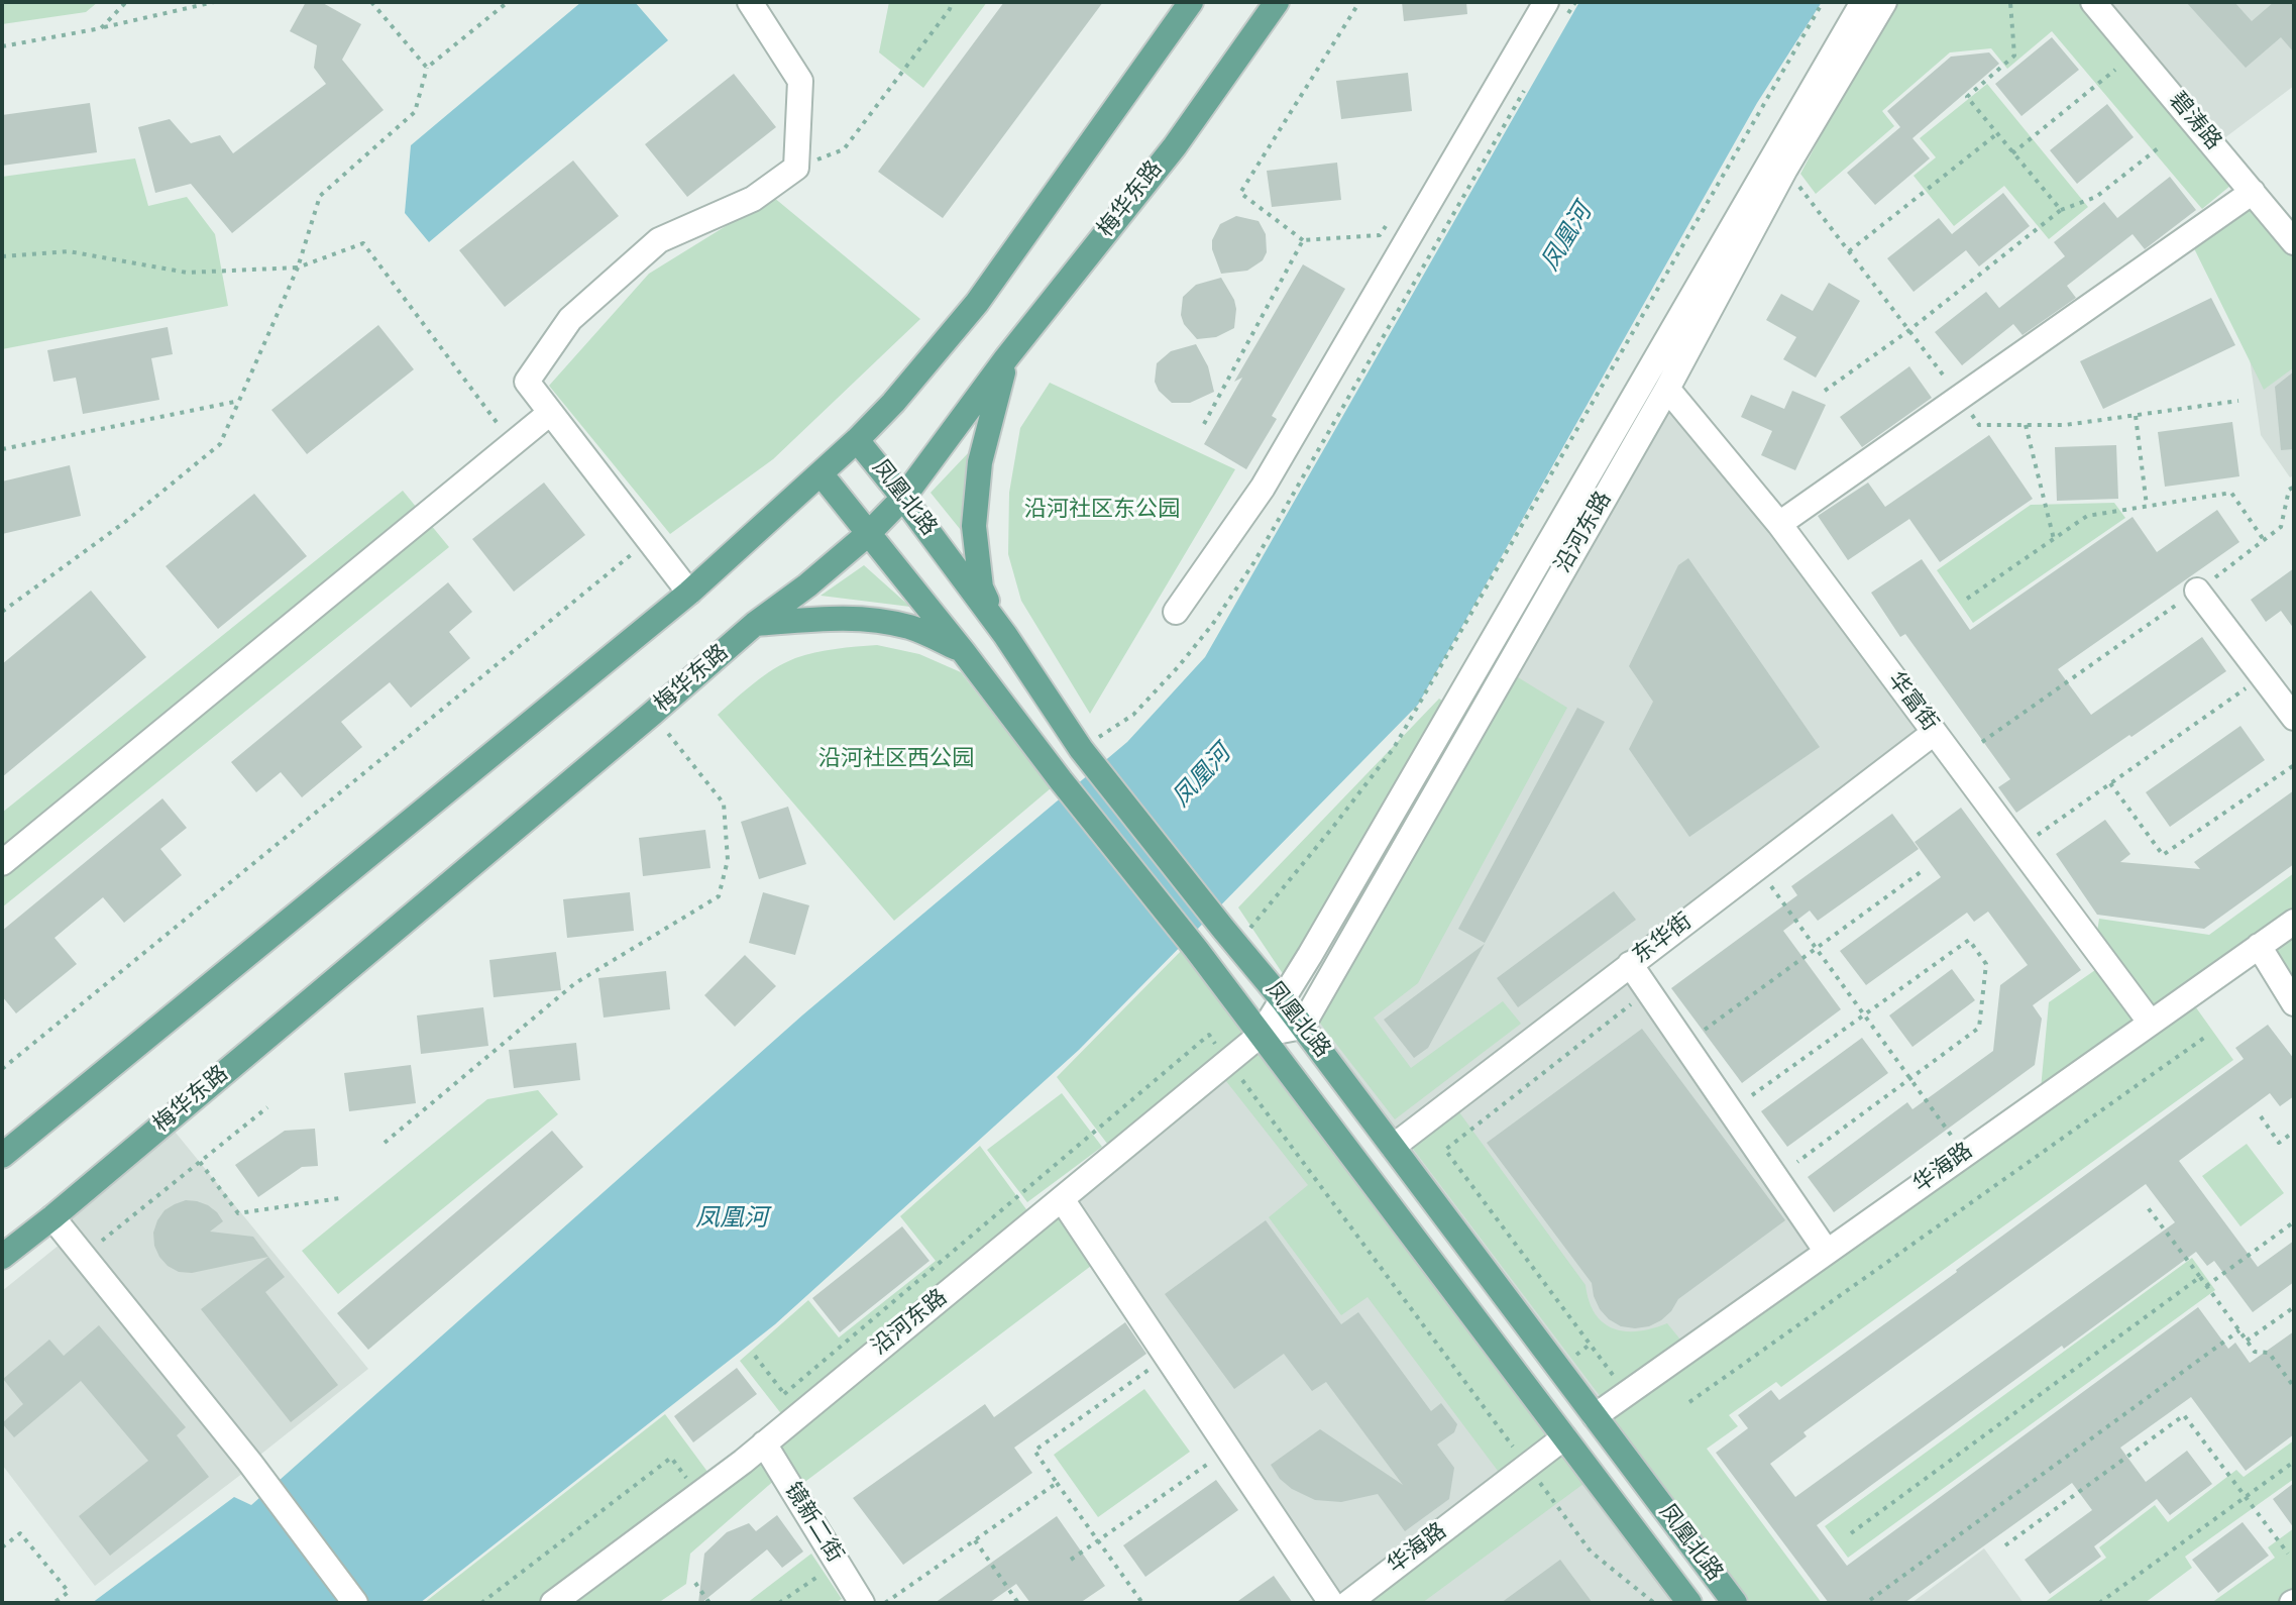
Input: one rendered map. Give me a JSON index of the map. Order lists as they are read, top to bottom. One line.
{"streets":{"main road":["梅华东路","凤凰北路"],"street":["碧涛路","沿河东路","华富街","东华街","华海路","镜新二街"]},"crossings":[["梅华东路","凤凰北路"],["凤凰北路","沿河东路"],["凤凰北路","东华街"],["凤凰北路","华海路"],["沿河东路","华富街"],["沿河东路","镜新二街"],["华富街","东华街"],["华富街","华海路"]],"water":["凤凰河"],"parks":["沿河社区东公园","沿河社区西公园"]}
